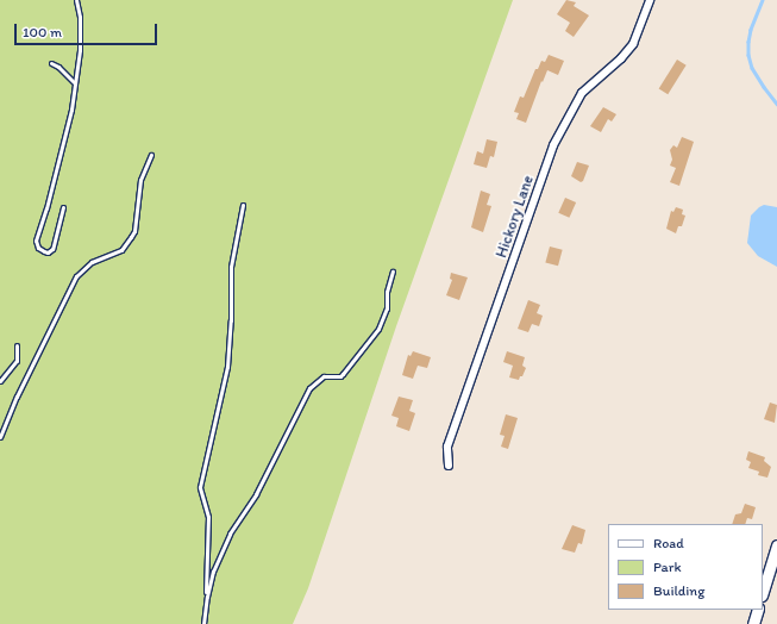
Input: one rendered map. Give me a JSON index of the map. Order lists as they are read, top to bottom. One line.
{"streets":{"street":["Hickory Lane"]},"legend":["Road","Park","Building"],"scale_bar":"100 m"}
